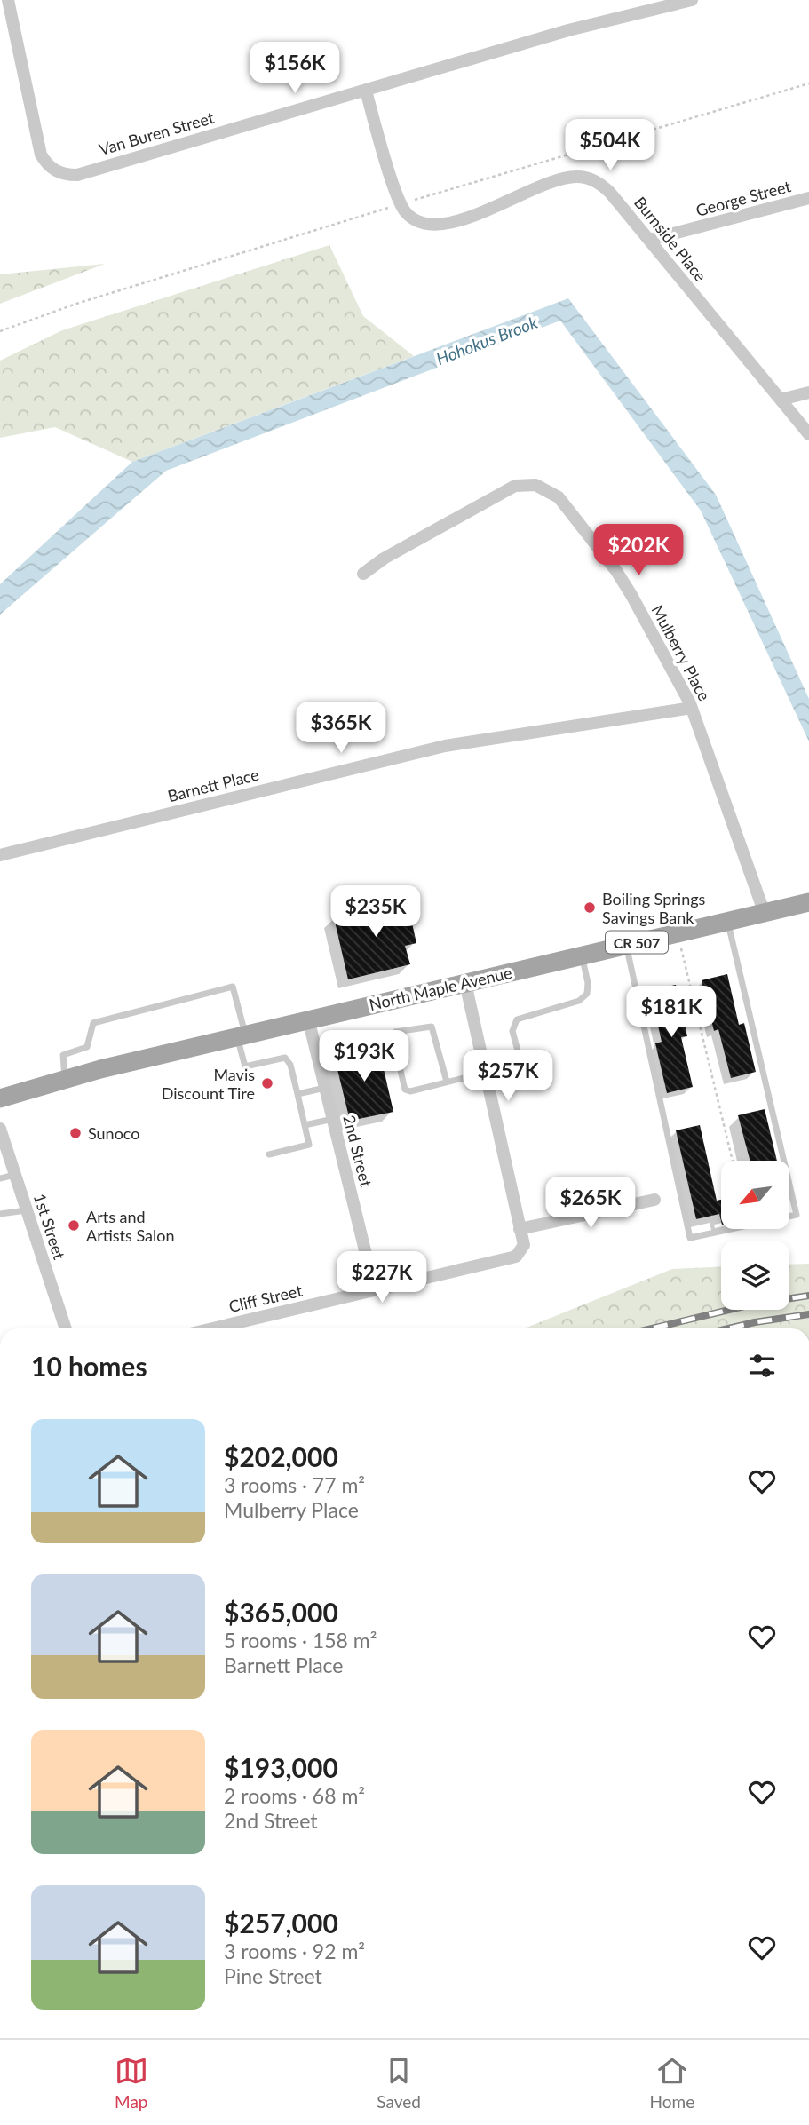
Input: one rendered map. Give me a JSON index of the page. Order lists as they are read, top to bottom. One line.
{"streets":{"main road":["CR 507","North Maple Avenue"],"street":["Van Buren Street","George Street","Burnside Place","Mulberry Place","Barnett Place","2nd Street","1st Street","Cliff Street"]},"crossings":[["Van Buren Street","Burnside Place"],["George Street","Burnside Place"],["Mulberry Place","Barnett Place"],["Mulberry Place","North Maple Avenue"],["North Maple Avenue","2nd Street"],["2nd Street","Cliff Street"]],"water":["Hohokus Brook"],"places":["Boiling Springs Savings Bank","Mavis Discount Tire","Sunoco","Arts and Artists Salon"],"north":"bottom left","page":{"price":["$156K","$504K","$202K","$365K","$235K","$181K","$193K","$257K","$265K","$227K"],"heading":"10 homes","list":[{"name":"$202,000","note":"3 rooms · 77 m² · Mulberry Place"},{"name":"$365,000","note":"5 rooms · 158 m² · Barnett Place"},{"name":"$193,000","note":"2 rooms · 68 m² · 2nd Street"},{"name":"$257,000","note":"3 rooms · 92 m² · Pine Street"}],"tabs":["Map","Saved","Home"]}}
